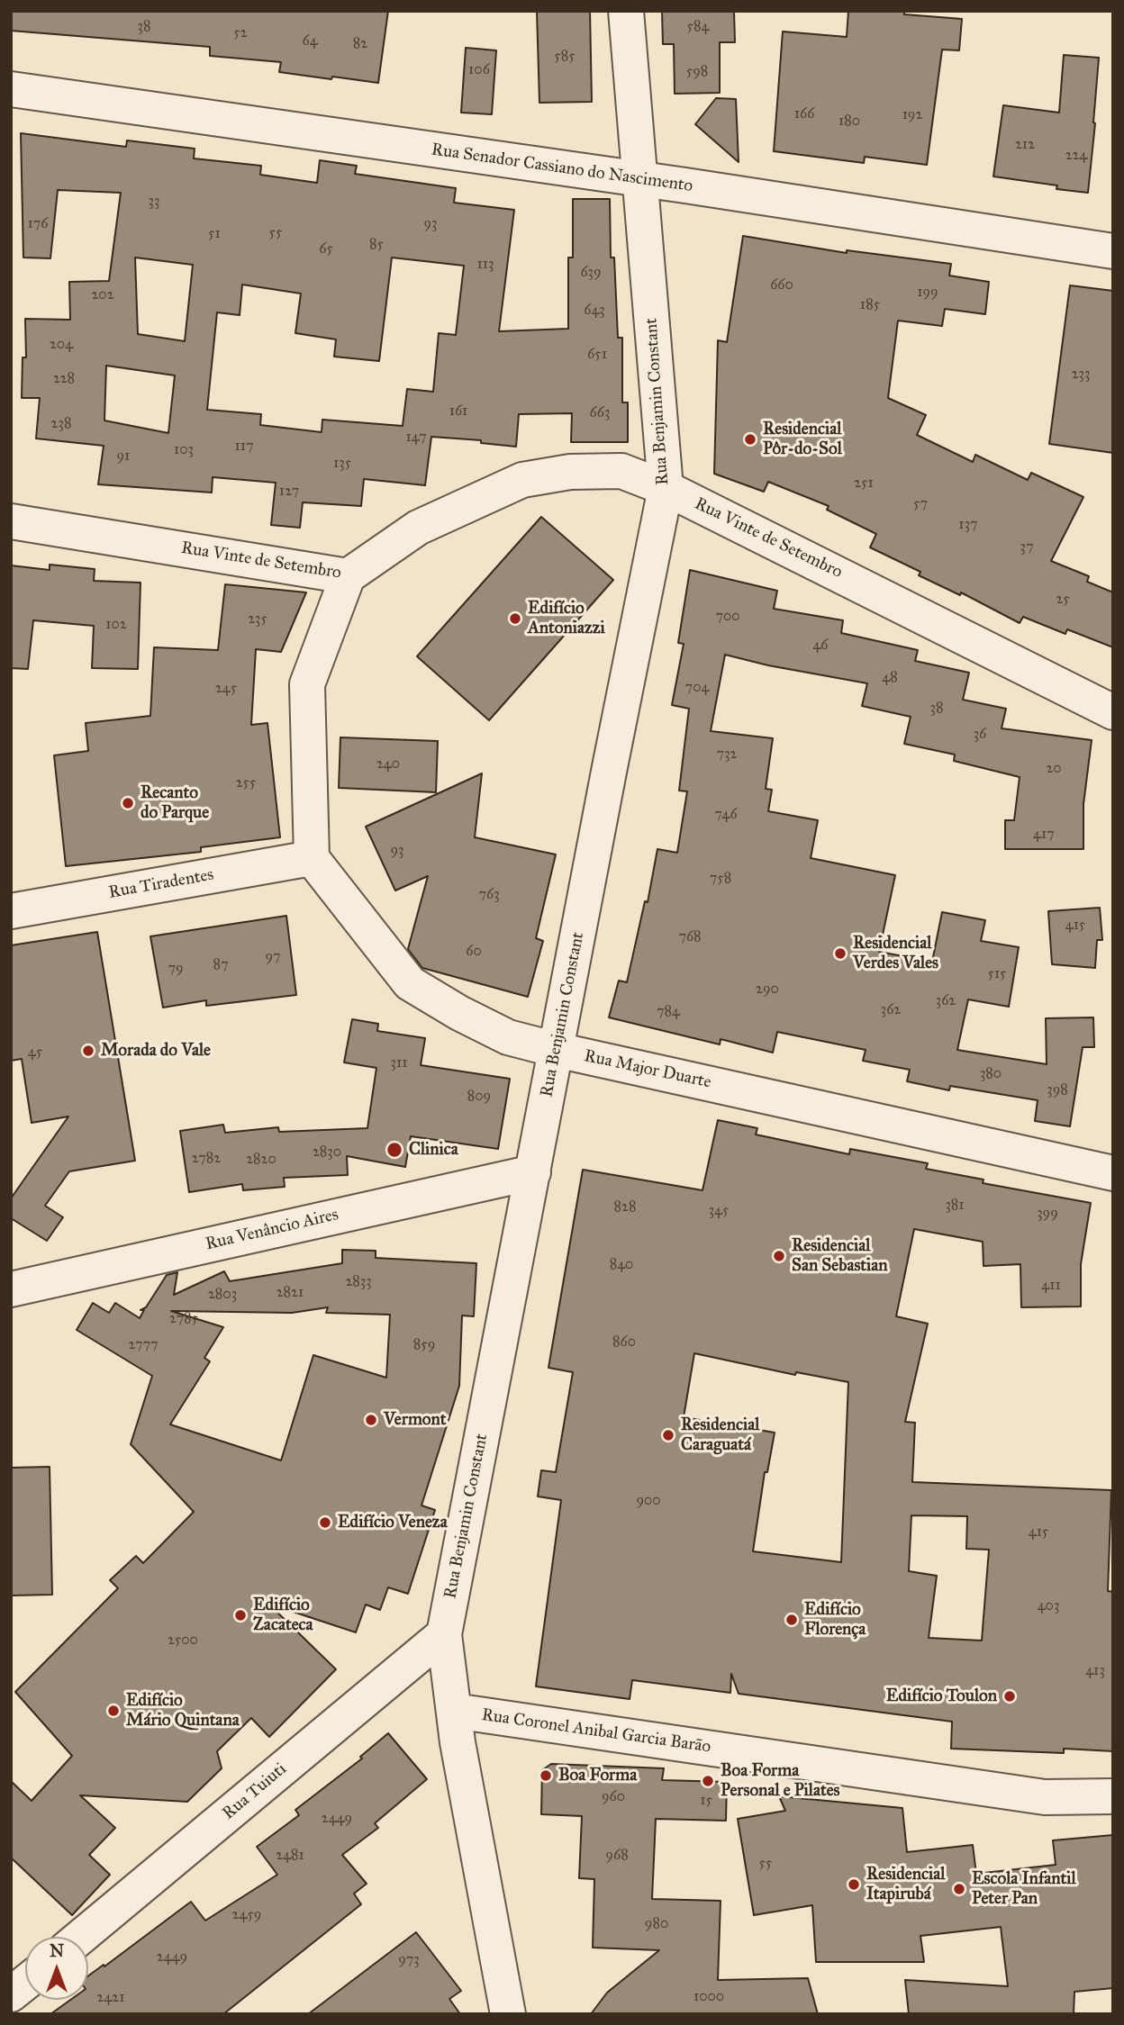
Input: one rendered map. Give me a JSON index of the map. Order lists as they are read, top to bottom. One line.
{"streets":{"street":["Rua Senador Cassiano do Nascimento","Rua Benjamin Constant","Rua Vinte de Setembro","Rua Tiradentes","Rua Major Duarte","Rua Venâncio Aires","Rua Coronel Anibal Garcia Barão","Rua Tuiuti"]},"crossings":[["Rua Senador Cassiano do Nascimento","Rua Benjamin Constant"],["Rua Benjamin Constant","Rua Vinte de Setembro"],["Rua Benjamin Constant","Rua Major Duarte"],["Rua Benjamin Constant","Rua Venâncio Aires"],["Rua Benjamin Constant","Rua Coronel Anibal Garcia Barão"],["Rua Benjamin Constant","Rua Tuiuti"],["Rua Tiradentes","Rua Major Duarte"]],"places":["Residencial Pôr-do-Sol","Edifício Antoniazzi","Recanto do Parque","Residencial Verdes Vales","Morada do Vale","Clinica","Residencial San Sebastian","Vermont","Residencial Caraguatá","Edifício Veneza","Edifício Zacateca","Edifício Florença","Edifício Toulon","Edifício Mário Quintana","Boa Forma","Boa Forma Personal e Pilates","Residencial Itapirubá","Escola Infantil Peter Pan"],"house_numbers":["38","584","52","64","82","585","106","598","166","192","180","212","224","33","176","93","55","51","85","65","113","639","660","199","202","185","643","204","651","233","228","161","663","238","147","117","103","91","135","251","127","57","137","37","25","700","235","102","46","48","704","245","38","36","732","240","20","255","746","417","93","758","763","415","768","60","97","87","79","515","290","362","362","784","45","311","380","398","809","2830","2782","2820","381","828","345","399","840","2833","411","2821","2803","2785","860","2777","859","900","415","403","2500","413","960","15","2449","2481","968","55","2459","980","2449","973","1000","2421"],"north":"top"}
